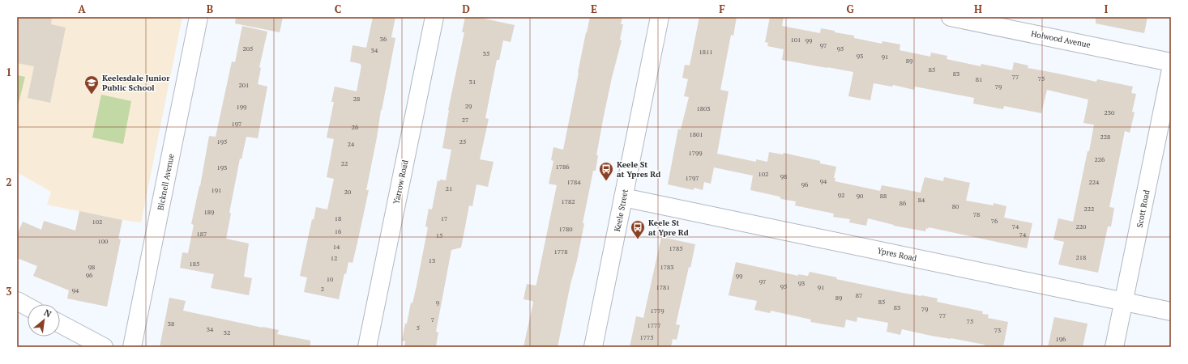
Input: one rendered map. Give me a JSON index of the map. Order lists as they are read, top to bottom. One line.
{"streets":{"street":["Holwood Avenue","Bicknell Avenue","Yarrow Road","Scott Road","Keele Street","Ypres Road"]},"crossings":[["Scott Road","Ypres Road"],["Keele Street","Ypres Road"]],"places":{"school or university":["Keelesdale Junior Public School"],"bus stop":["Keele St at Ypres Rd","Keele St at Ypre Rd"]},"house_numbers":["36","101","99","97","205","95","34","1811","35","93","91","89","85","83","77","75","81","31","201","79","28","29","199","1803","230","27","197","26","1801","228","195","25","24","1799","226","22","1786","193","102","98","1797","94","1784","224","96","21","191","20","92","90","88","84","1782","86","80","222","189","78","18","17","76","102","74","220","1780","16","187","74","15","100","14","1785","1778","218","12","13","185","98","1783","96","99","10","97","93","95","1781","91","2","94","87","89","85","9","83","79","1779","77","7","75","38","1777","5","34","73","32","1775","196"],"north":"top right","grid":{"columns":["A","B","C","D","E","F","G","H","I"],"rows":["1","2","3"]}}
